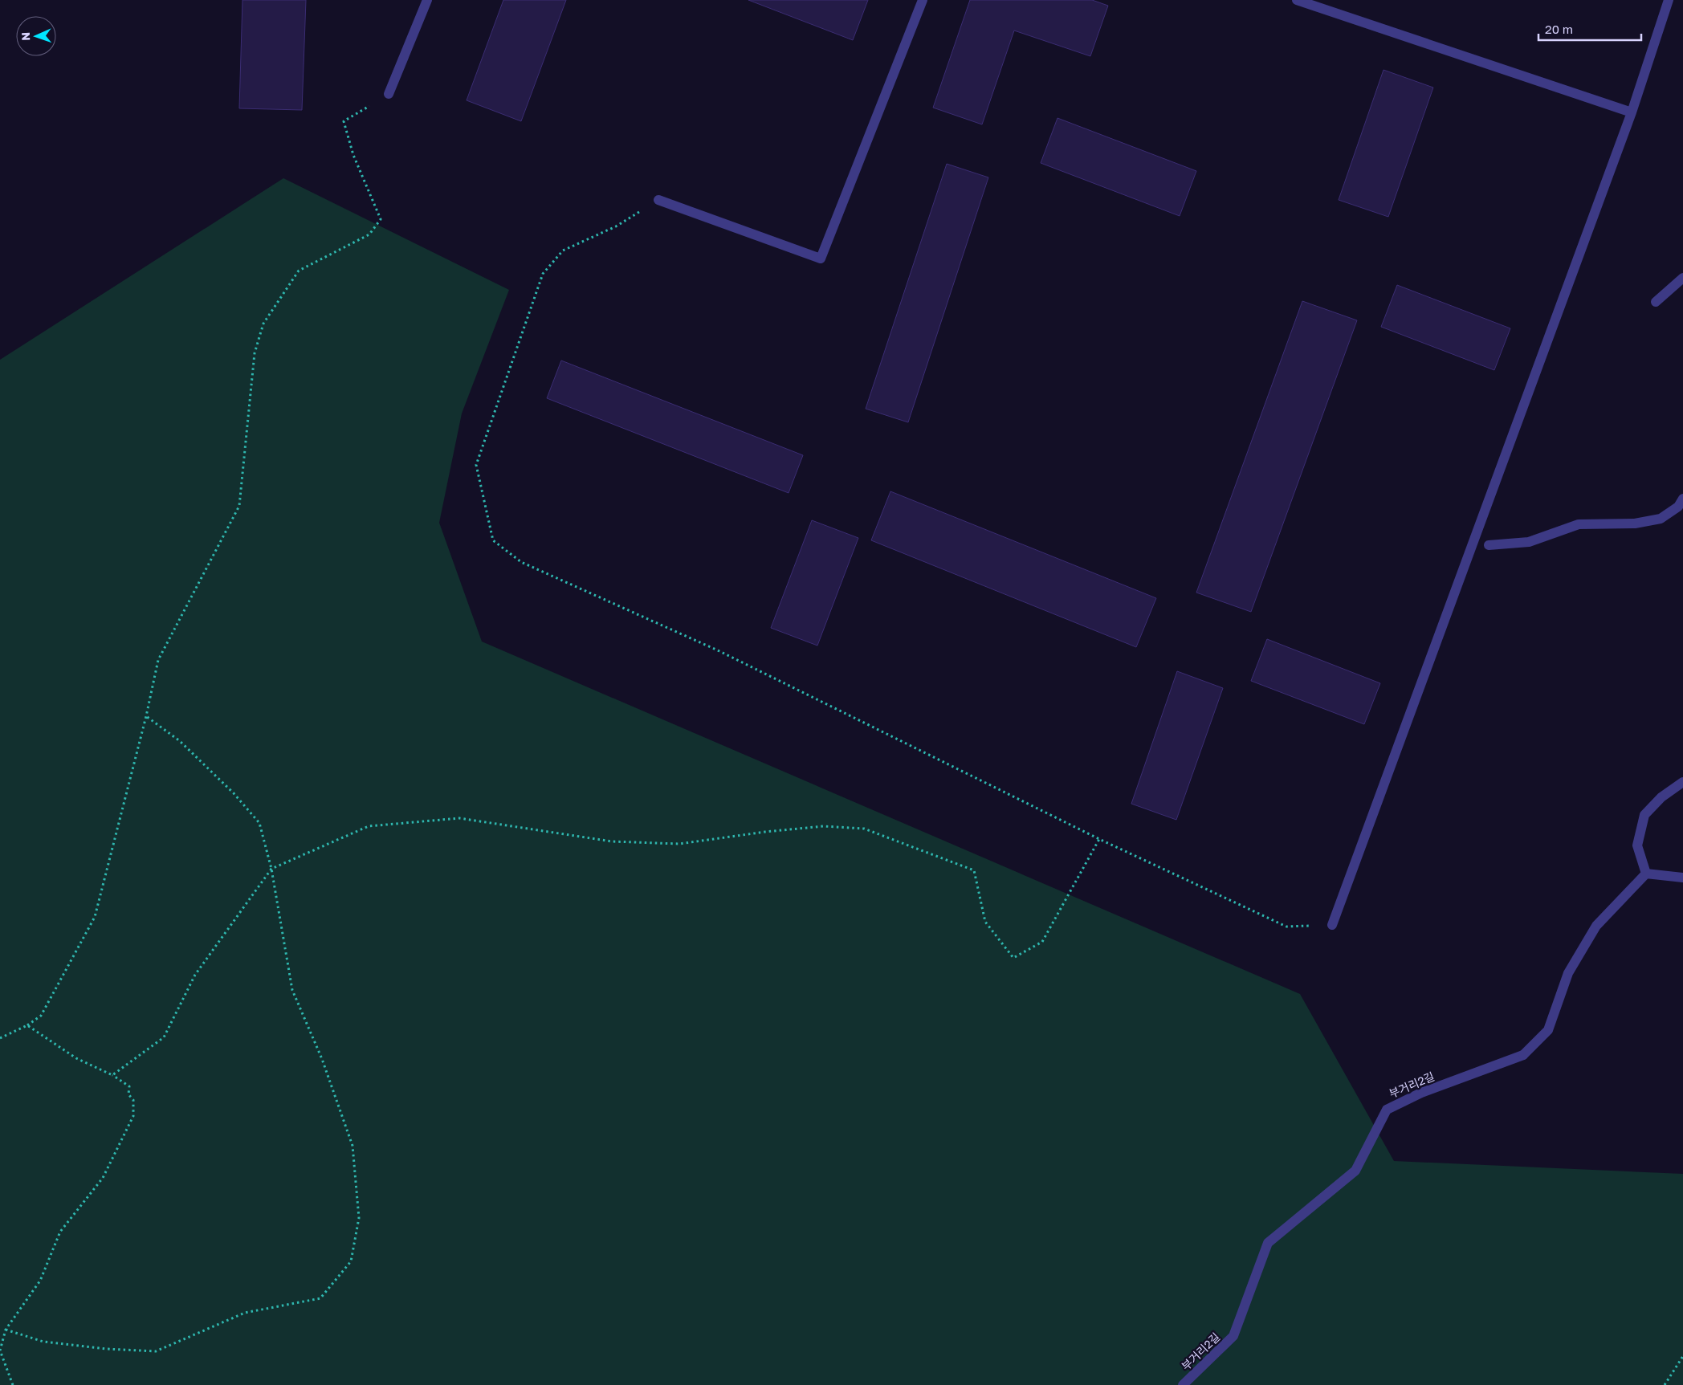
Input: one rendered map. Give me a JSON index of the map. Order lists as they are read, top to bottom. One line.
{"streets":{"street":["부거리2길"]},"scale_bar":"20 m","north":"left"}
